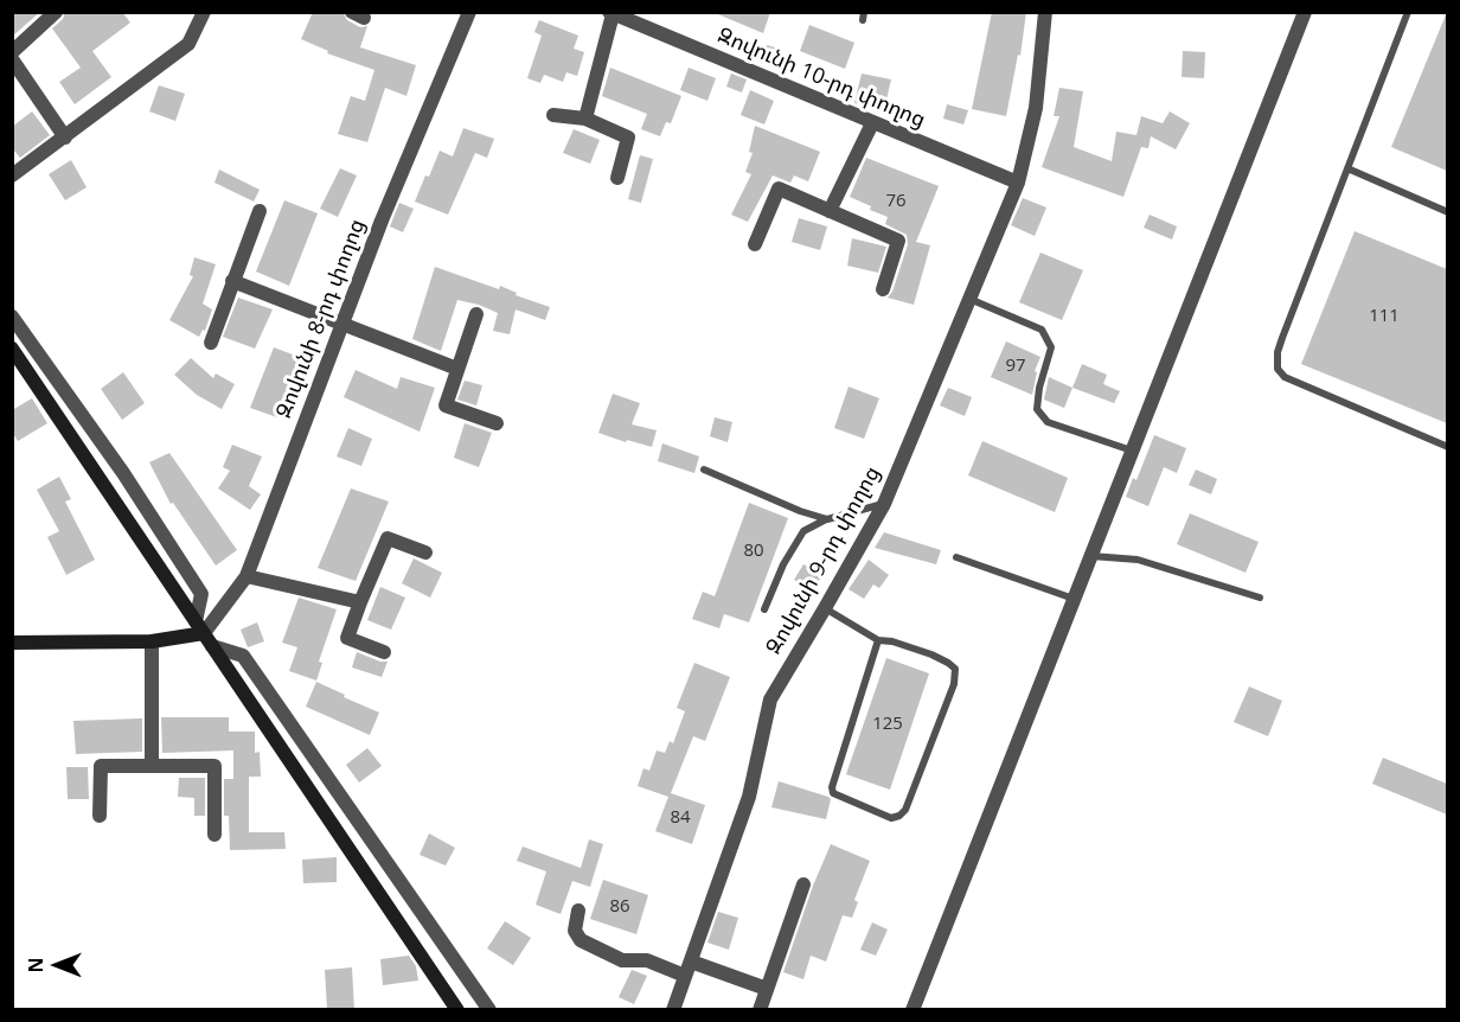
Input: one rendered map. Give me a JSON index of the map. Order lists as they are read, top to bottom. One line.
{"streets":{"street":["Զովունի 10-րդ փողոց","Զովունի 8-րդ փողոց","Զովունի 9-րդ փողոց"]},"crossings":[["Զովունի 10-րդ փողոց","Զովունի 9-րդ փողոց"]],"house_numbers":["76","111","97","80","125","84","86"],"north":"left"}
